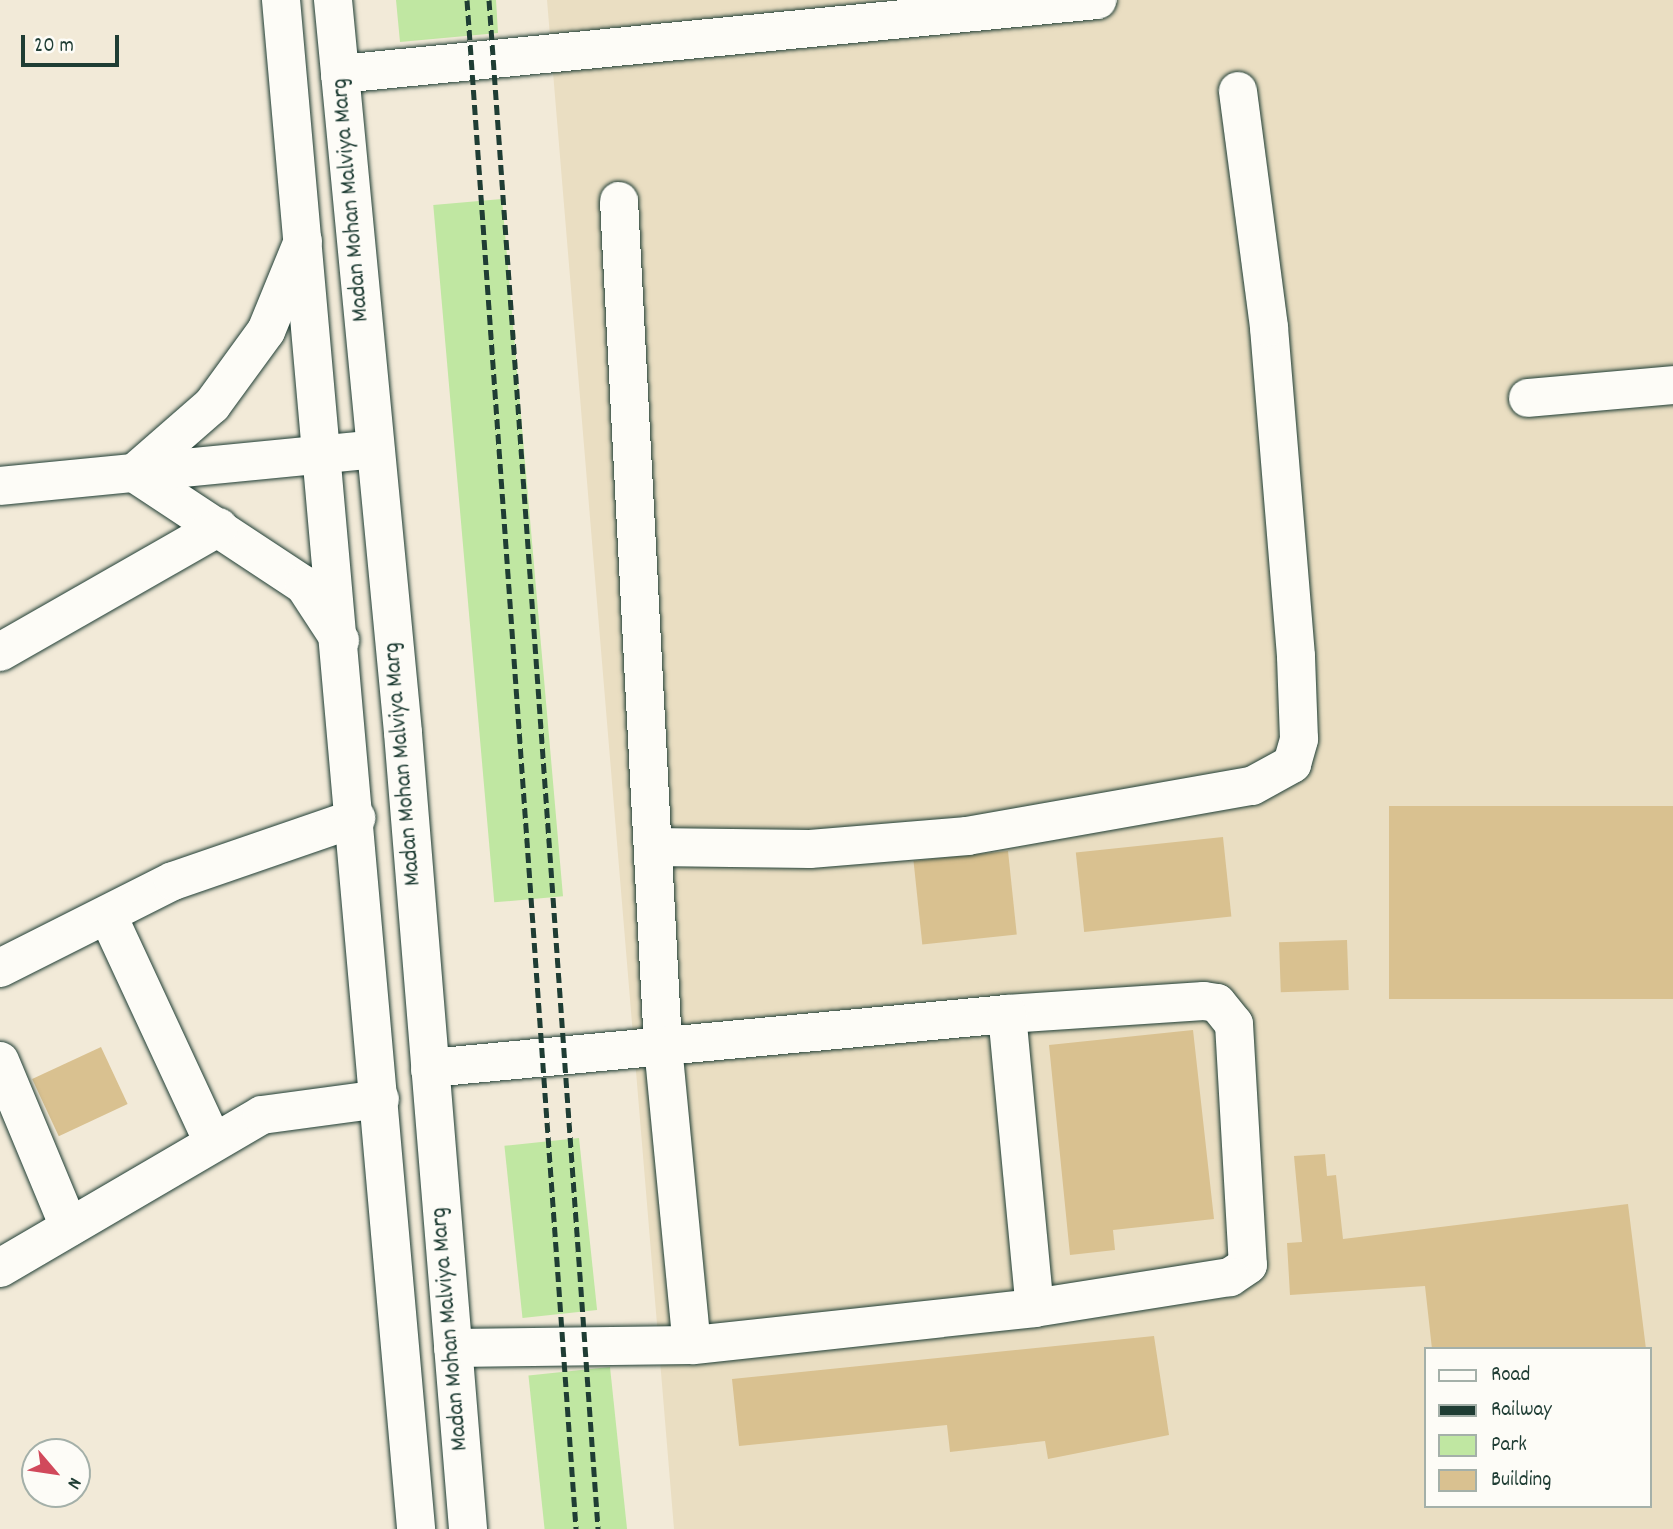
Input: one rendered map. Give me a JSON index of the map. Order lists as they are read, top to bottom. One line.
{"streets":{"main road":["Madan Mohan Malviya Marg"]},"legend":["Road","Railway","Park","Building"],"scale_bar":"20 m","north":"bottom right"}
